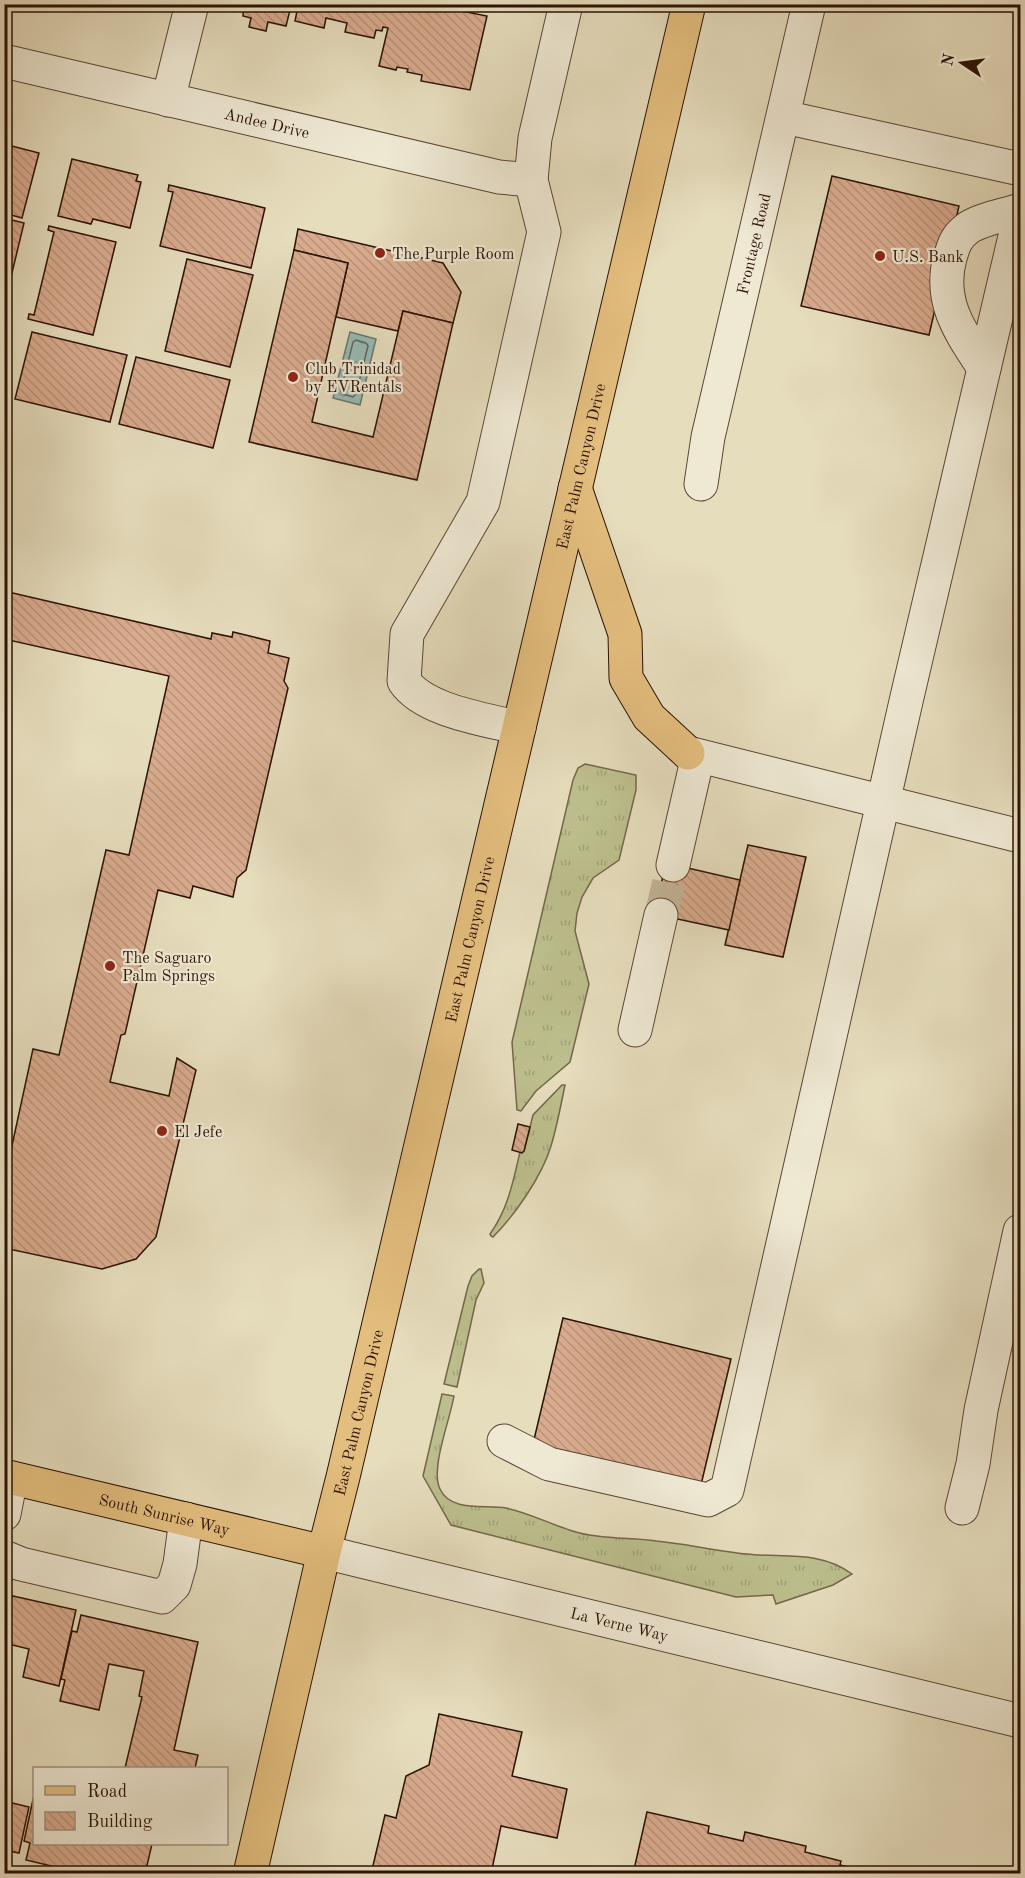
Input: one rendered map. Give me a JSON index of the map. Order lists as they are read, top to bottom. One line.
{"streets":{"main road":["East Palm Canyon Drive","South Sunrise Way"],"street":["Andee Drive","Frontage Road","La Verne Way"]},"crossings":[["East Palm Canyon Drive","South Sunrise Way"],["East Palm Canyon Drive","La Verne Way"],["South Sunrise Way","La Verne Way"]],"places":["The Purple Room","U.S. Bank","Club Trinidad by EVRentals","The Saguaro Palm Springs","El Jefe"],"legend":["Road","Building"],"north":"left"}
